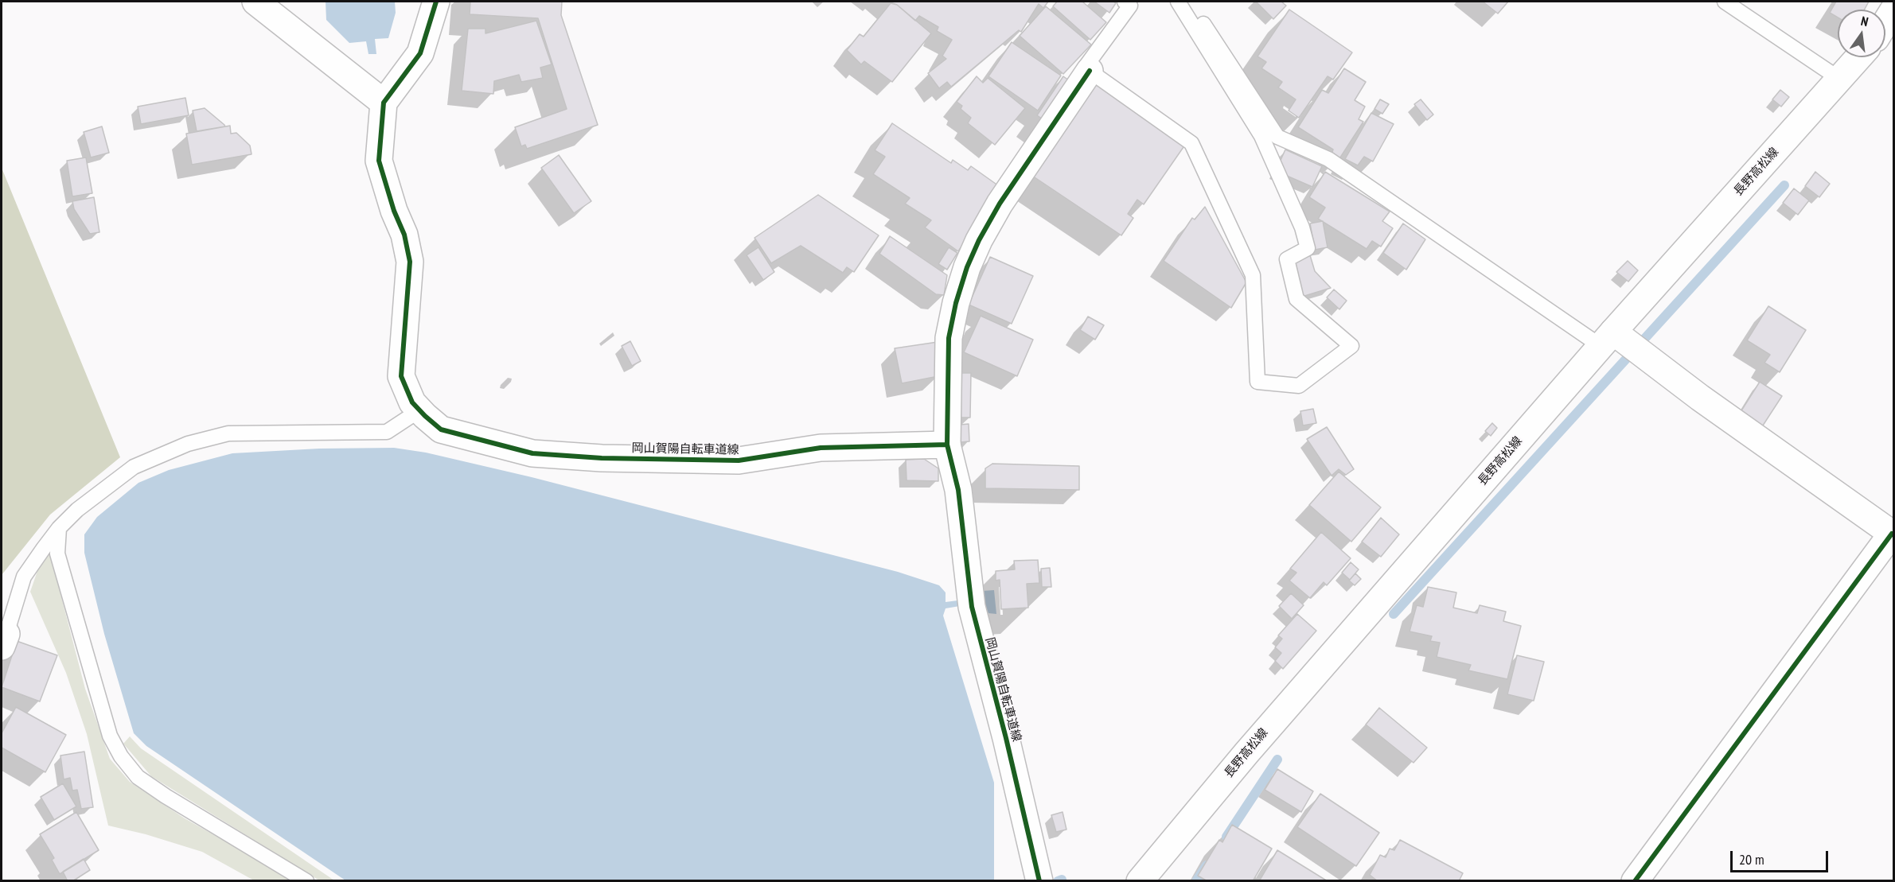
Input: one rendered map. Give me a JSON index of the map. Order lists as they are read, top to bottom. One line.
{"streets":{"main road":["長野高松線","岡山賀陽自転車道線"]},"scale_bar":"20 m","north":"top"}
